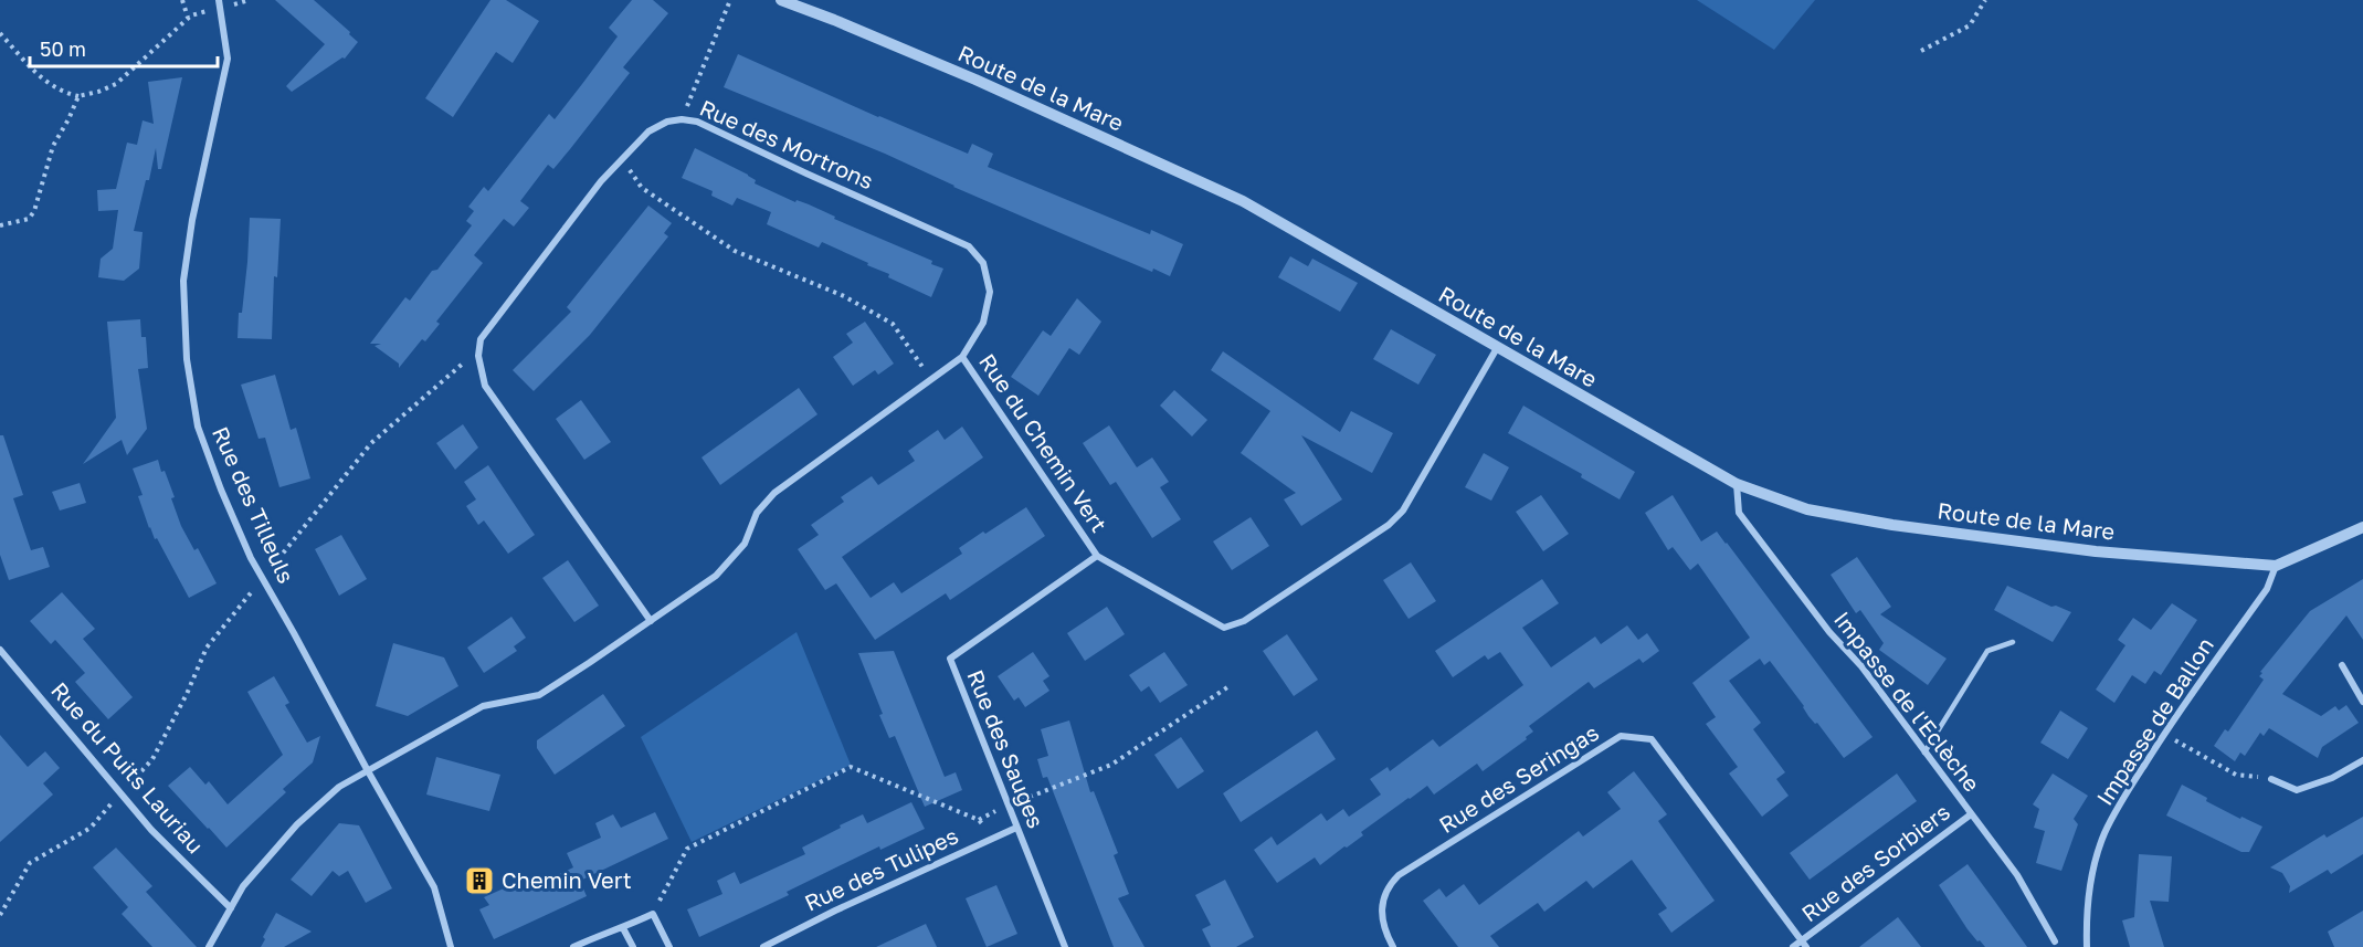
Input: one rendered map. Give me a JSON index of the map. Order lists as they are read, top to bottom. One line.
{"streets":{"street":["Route de la Mare","Rue des Mortrons","Rue du Chemin Vert","Rue des Tilleuls","Impasse de l'Eclèche","Impasse de Ballon","Rue des Sauges","Rue du Puits Lauriau","Rue des Seringas","Rue des Sorbiers","Rue des Tulipes"]},"crossings":[["Route de la Mare","Rue du Chemin Vert"],["Route de la Mare","Impasse de l'Eclèche"],["Route de la Mare","Impasse de Ballon"],["Rue des Mortrons","Rue du Chemin Vert"],["Rue des Mortrons","Rue des Tilleuls"],["Rue des Mortrons","Rue du Puits Lauriau"],["Rue du Chemin Vert","Rue des Sauges"],["Impasse de l'Eclèche","Rue des Sorbiers"],["Rue des Sauges","Rue des Tulipes"],["Rue des Seringas","Rue des Sorbiers"]],"places":{"building":["Chemin Vert"]},"scale_bar":"50 m"}
